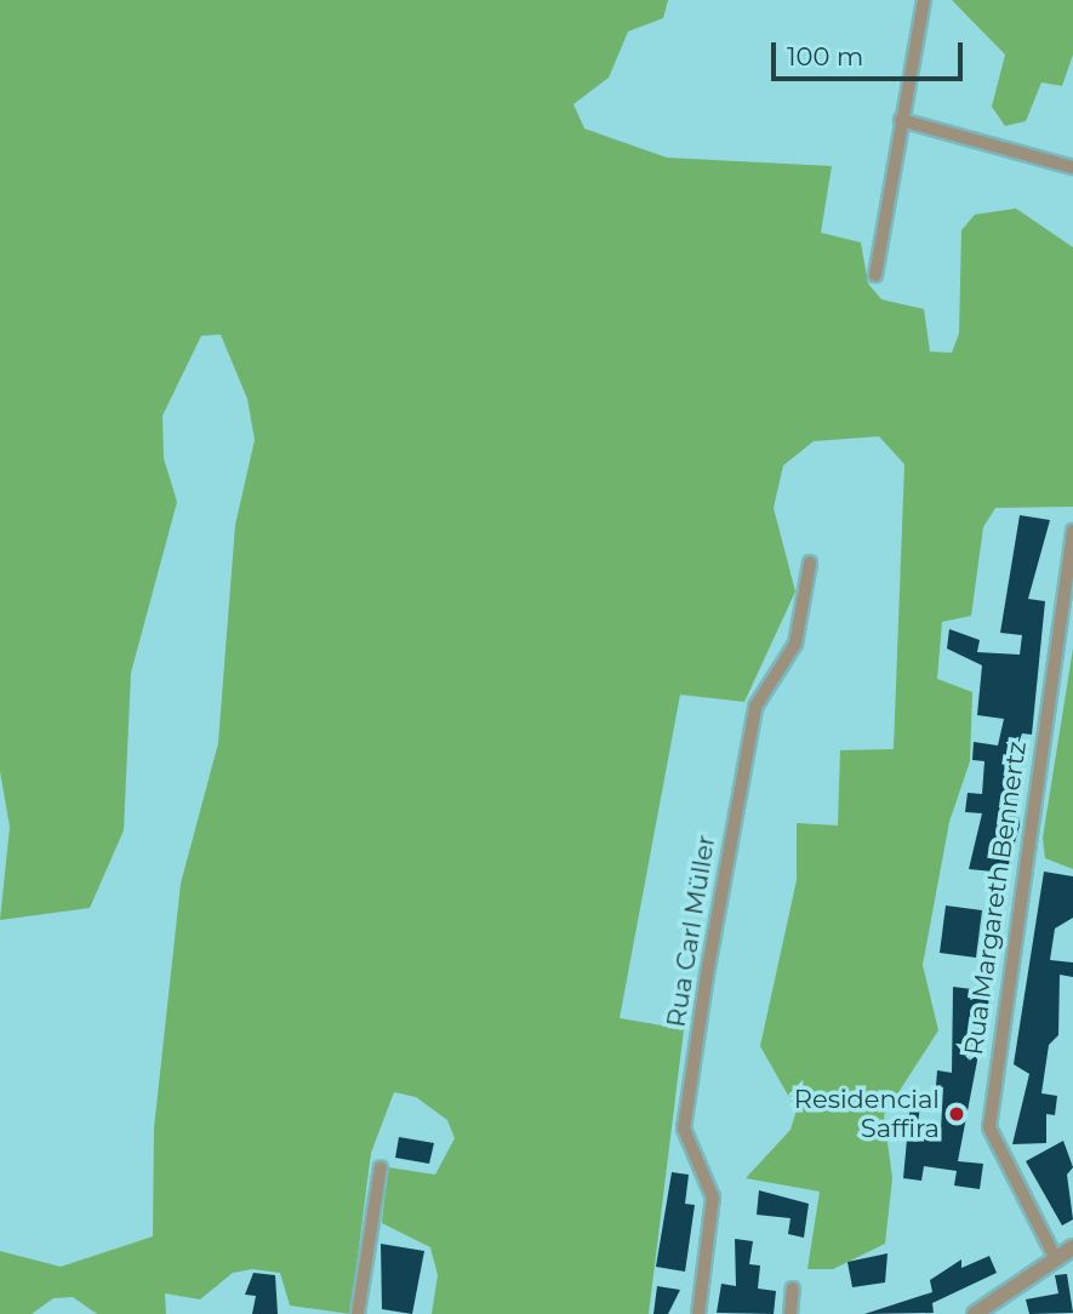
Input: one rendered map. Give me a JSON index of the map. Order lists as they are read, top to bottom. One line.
{"streets":{"street":["Rua Margareth Bennertz","Rua Carl Müller"]},"places":["Residencial Saffira"],"scale_bar":"100 m"}
